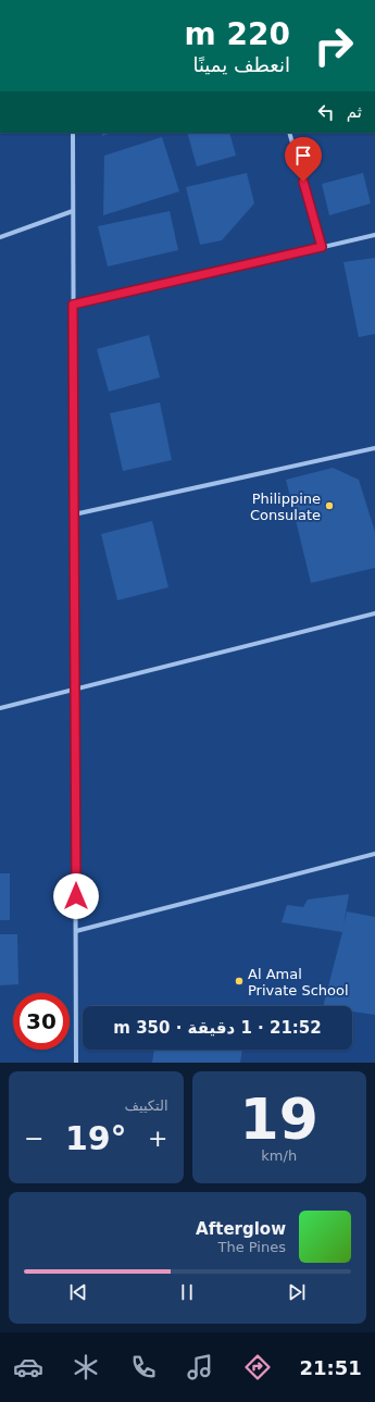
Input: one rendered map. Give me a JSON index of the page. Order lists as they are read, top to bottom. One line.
{"places":["Philippine Consulate","Al Amal Private School"],"page":{"turn":["220 m","انعطف يمينًا"],"then":"ثم","limit":"30","trip":"21:52 · 1 دقيقة · 350 m","tile":[["19","km/h"],"التكييف"],"heat":["−","19°","+"],"song":["Afterglow","The Pines"],"tabs":"21:51"}}
